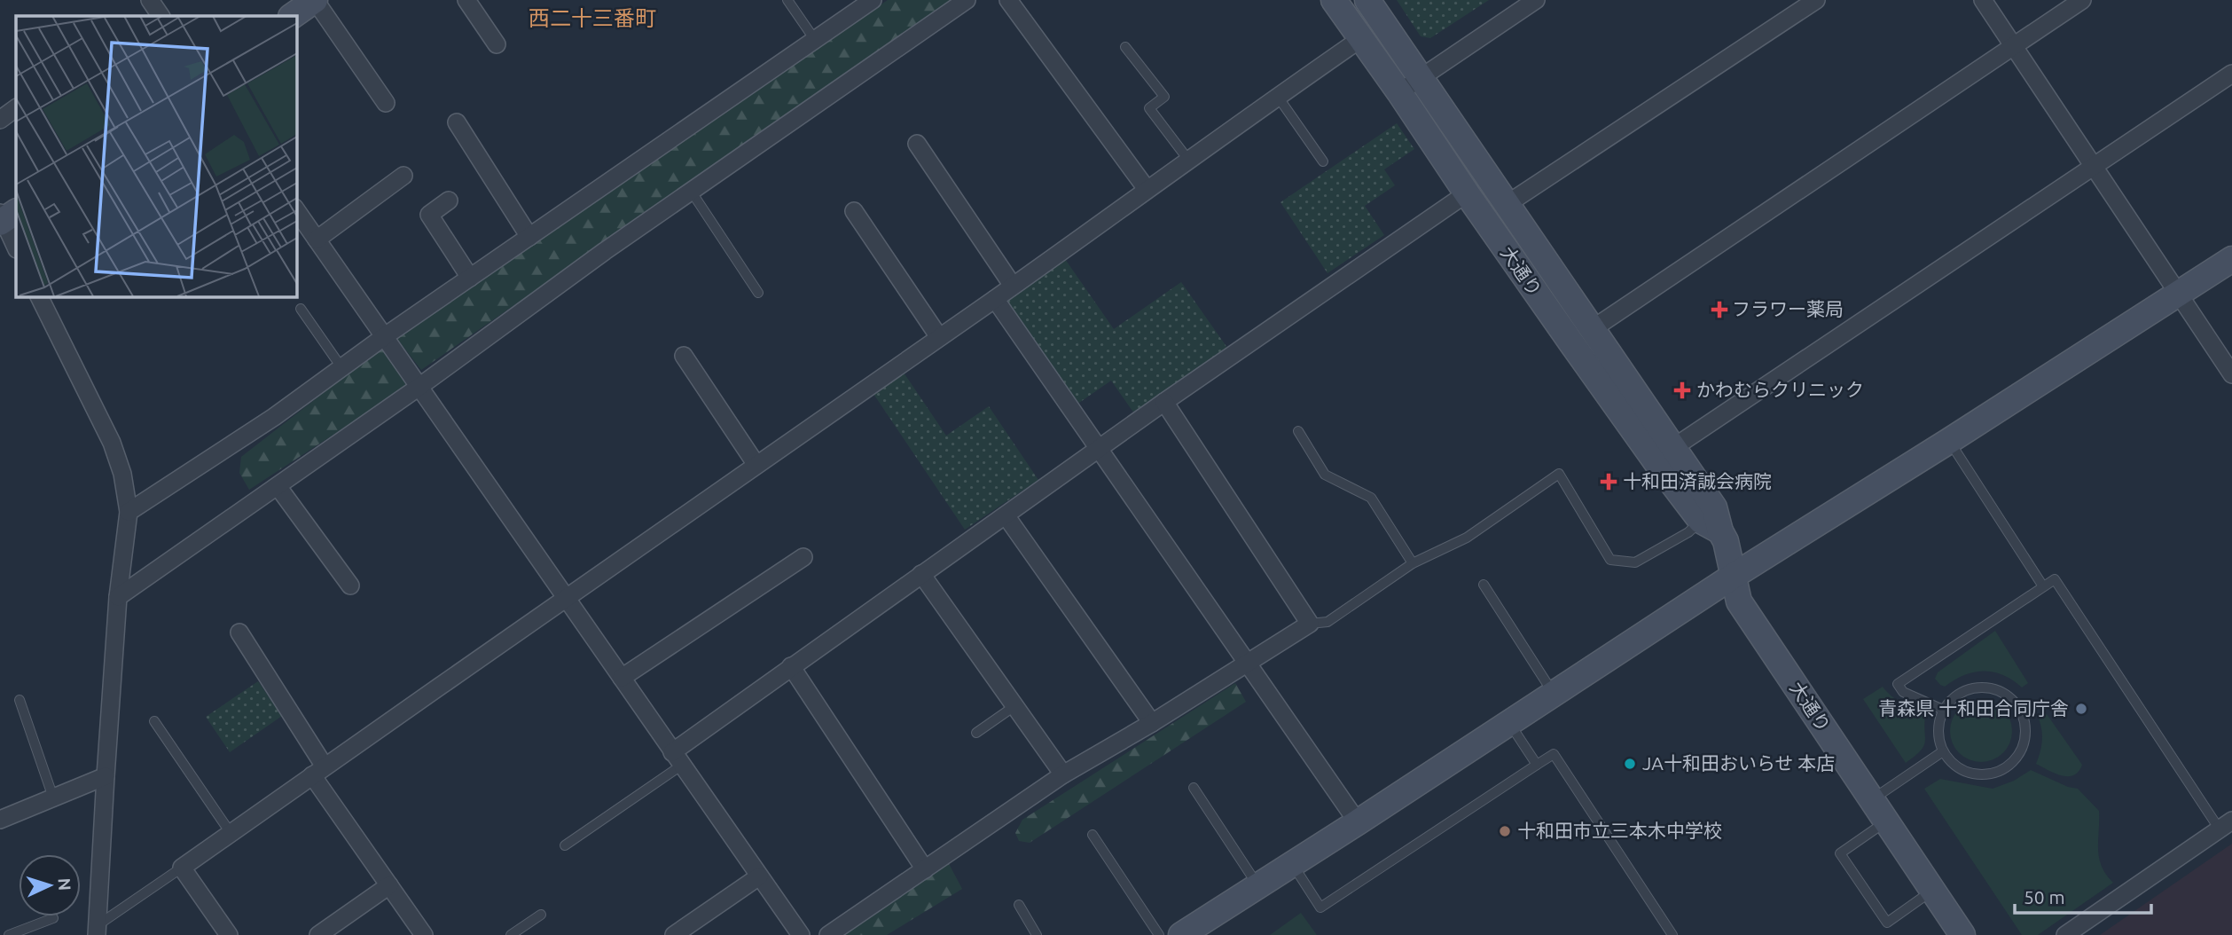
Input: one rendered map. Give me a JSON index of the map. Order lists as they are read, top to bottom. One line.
{"streets":{"street":["大通り"]},"districts":["西二十三番町"],"places":{"health":["フラワー薬局","かわむらクリニック","十和田済誠会病院"],"other":["青森県 十和田合同庁舎","JA十和田おいらせ 本店","十和田市立三本木中学校"]},"scale_bar":"50 m","north":"right"}
